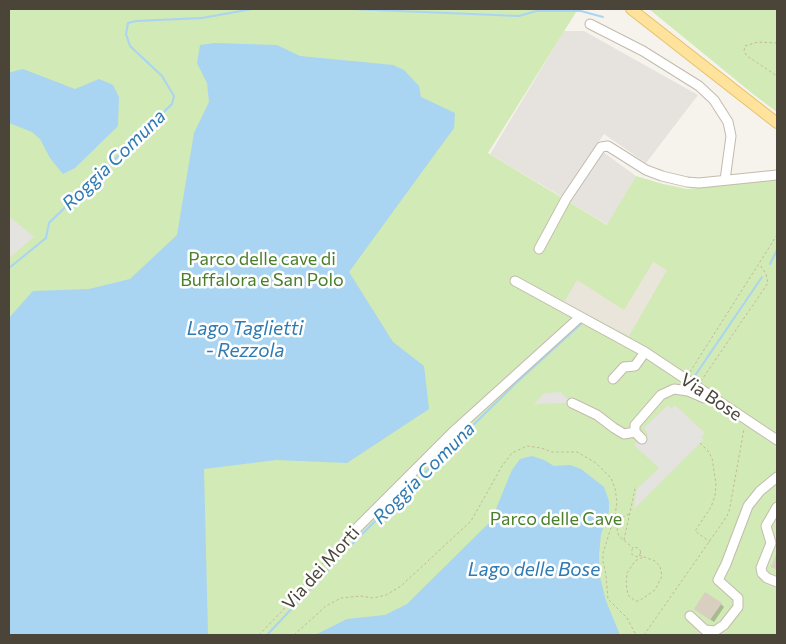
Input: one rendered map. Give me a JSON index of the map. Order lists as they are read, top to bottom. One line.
{"streets":{"street":["Via Bose","Via dei Morti"]},"crossings":[["Via Bose","Via dei Morti"]],"water":["Roggia Comuna","Lago Taglietti - Rezzola","Lago delle Bose"],"parks":["Parco delle cave di Buffalora e San Polo","Parco delle Cave"]}
